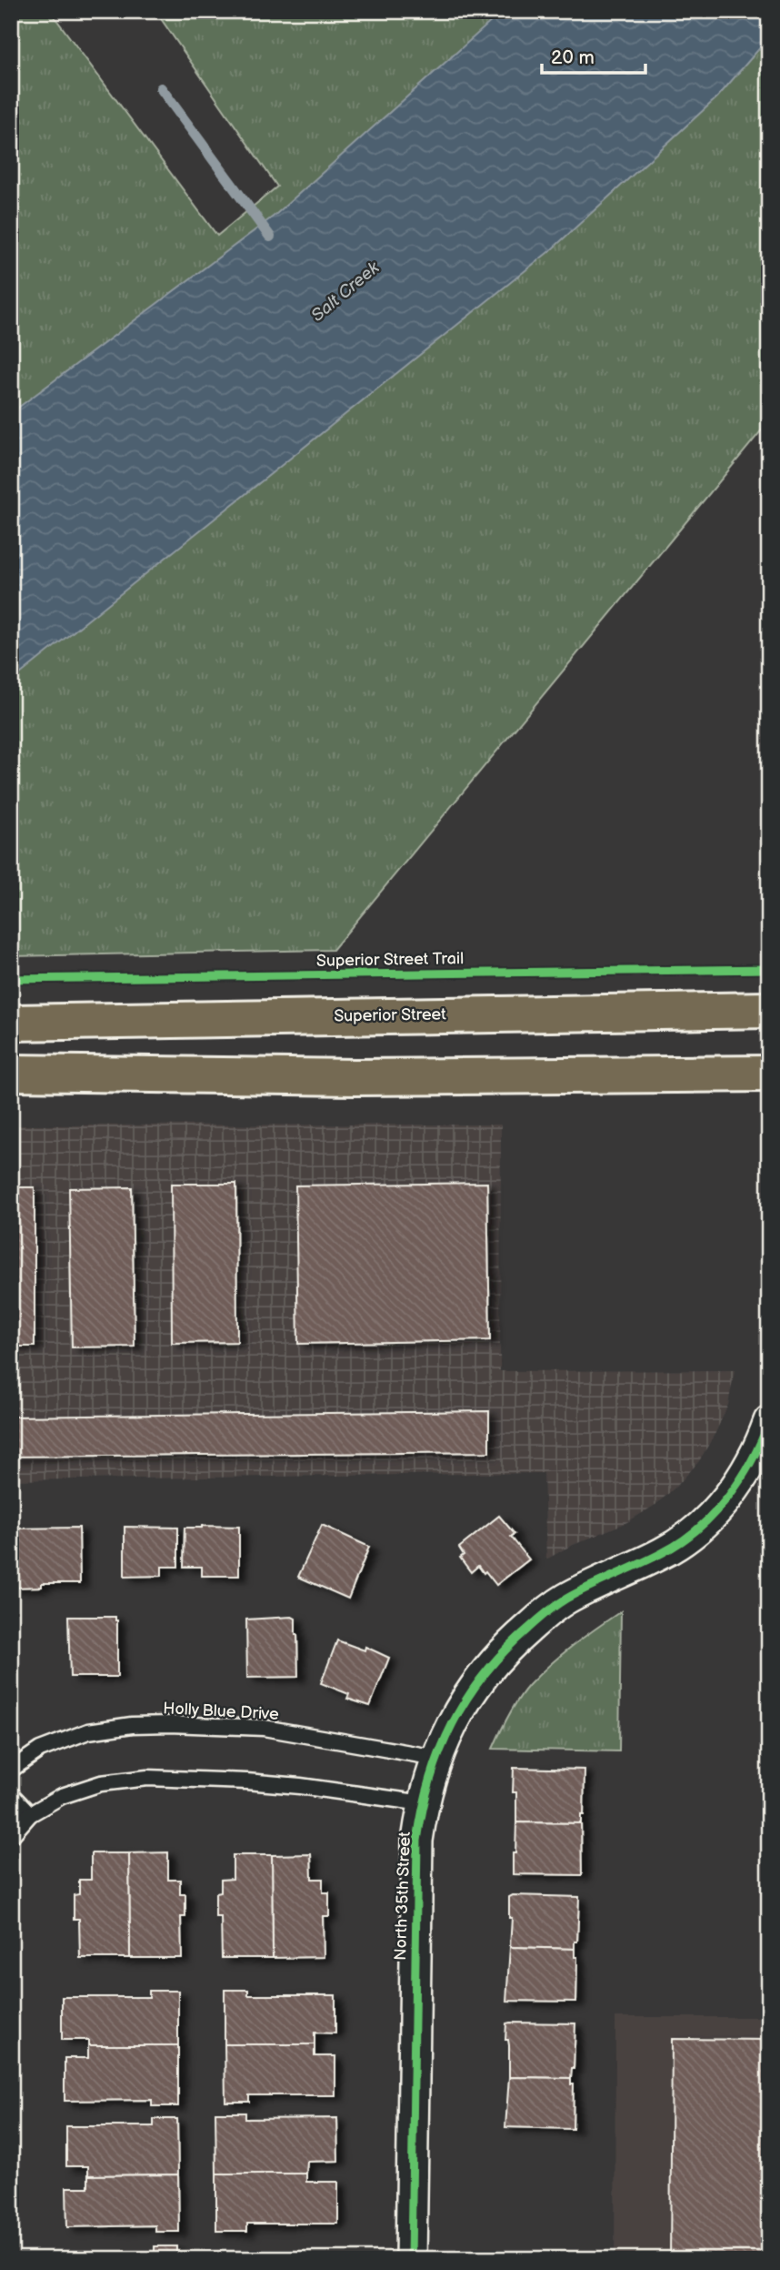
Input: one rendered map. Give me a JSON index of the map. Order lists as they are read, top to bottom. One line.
{"streets":{"main road":["Superior Street"],"street":["North 35th Street"],"lane":["Holly Blue Drive"],"cycle path":["Superior Street Trail"]},"crossings":[["Holly Blue Drive","North 35th Street"]],"water":["Salt Creek"],"scale_bar":"20 m"}
